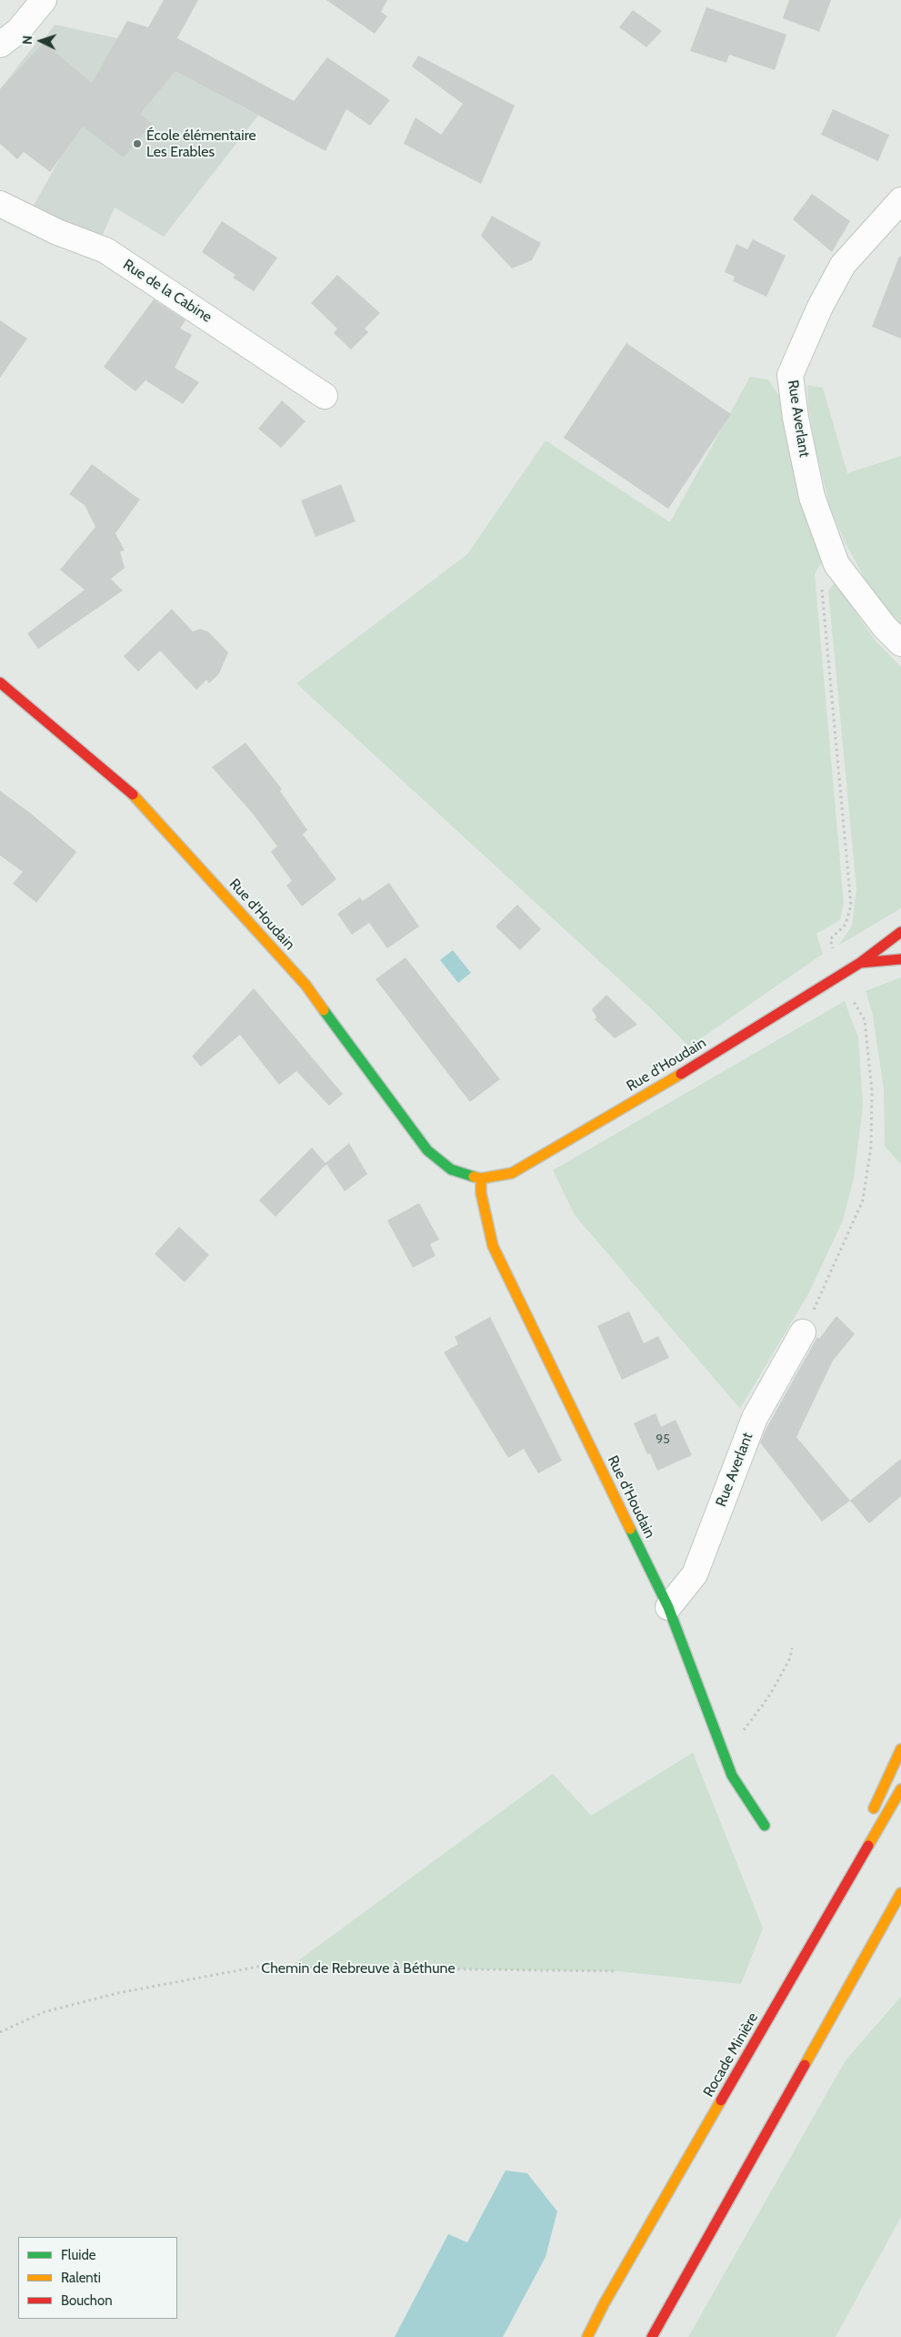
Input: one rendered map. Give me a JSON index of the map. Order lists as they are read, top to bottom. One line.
{"streets":{"main road":["Rue d'Houdain","Rocade Minière"],"street":["Rue de la Cabine","Rue Averlant"],"path":["Chemin de Rebreuve à Béthune"]},"crossings":[["Rue Averlant","Rue d'Houdain"]],"places":["École élémentaire Les Erables"],"house_numbers":["95"],"legend":["Fluide","Ralenti","Bouchon"],"north":"left"}
